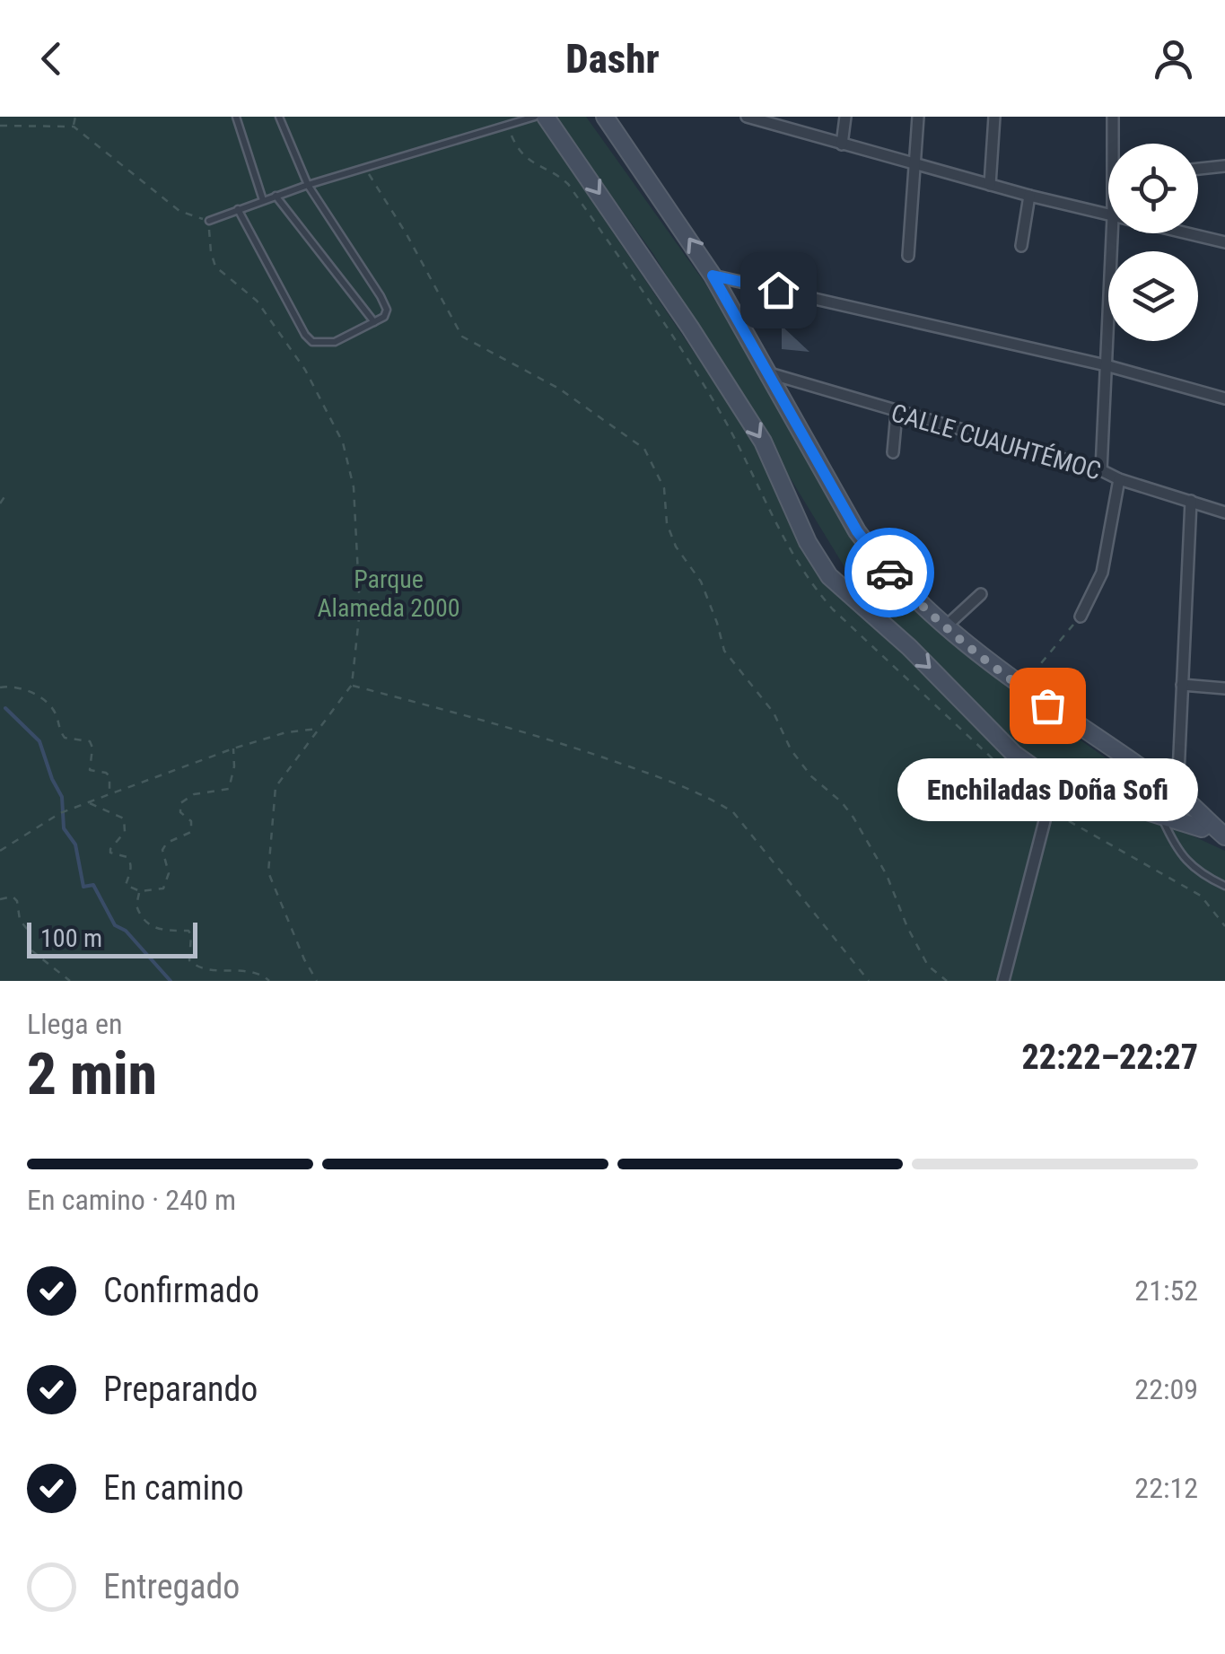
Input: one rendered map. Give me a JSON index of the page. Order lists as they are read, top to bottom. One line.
{"streets":{"street":["CALLE CUAUHTÉMOC"]},"parks":["Parque Alameda 2000"],"places":["Enchiladas Doña Sofi"],"scale_bar":"100 m","page":{"header":"Dashr","bubble":"Enchiladas Doña Sofi","scale":"100 m","heading":["2 min","Llega en","22:22–22:27"],"bar":"En camino · 240 m","list":[["Confirmado","21:52"],["Preparando","22:09"],["En camino","22:12"],"Entregado"]}}
